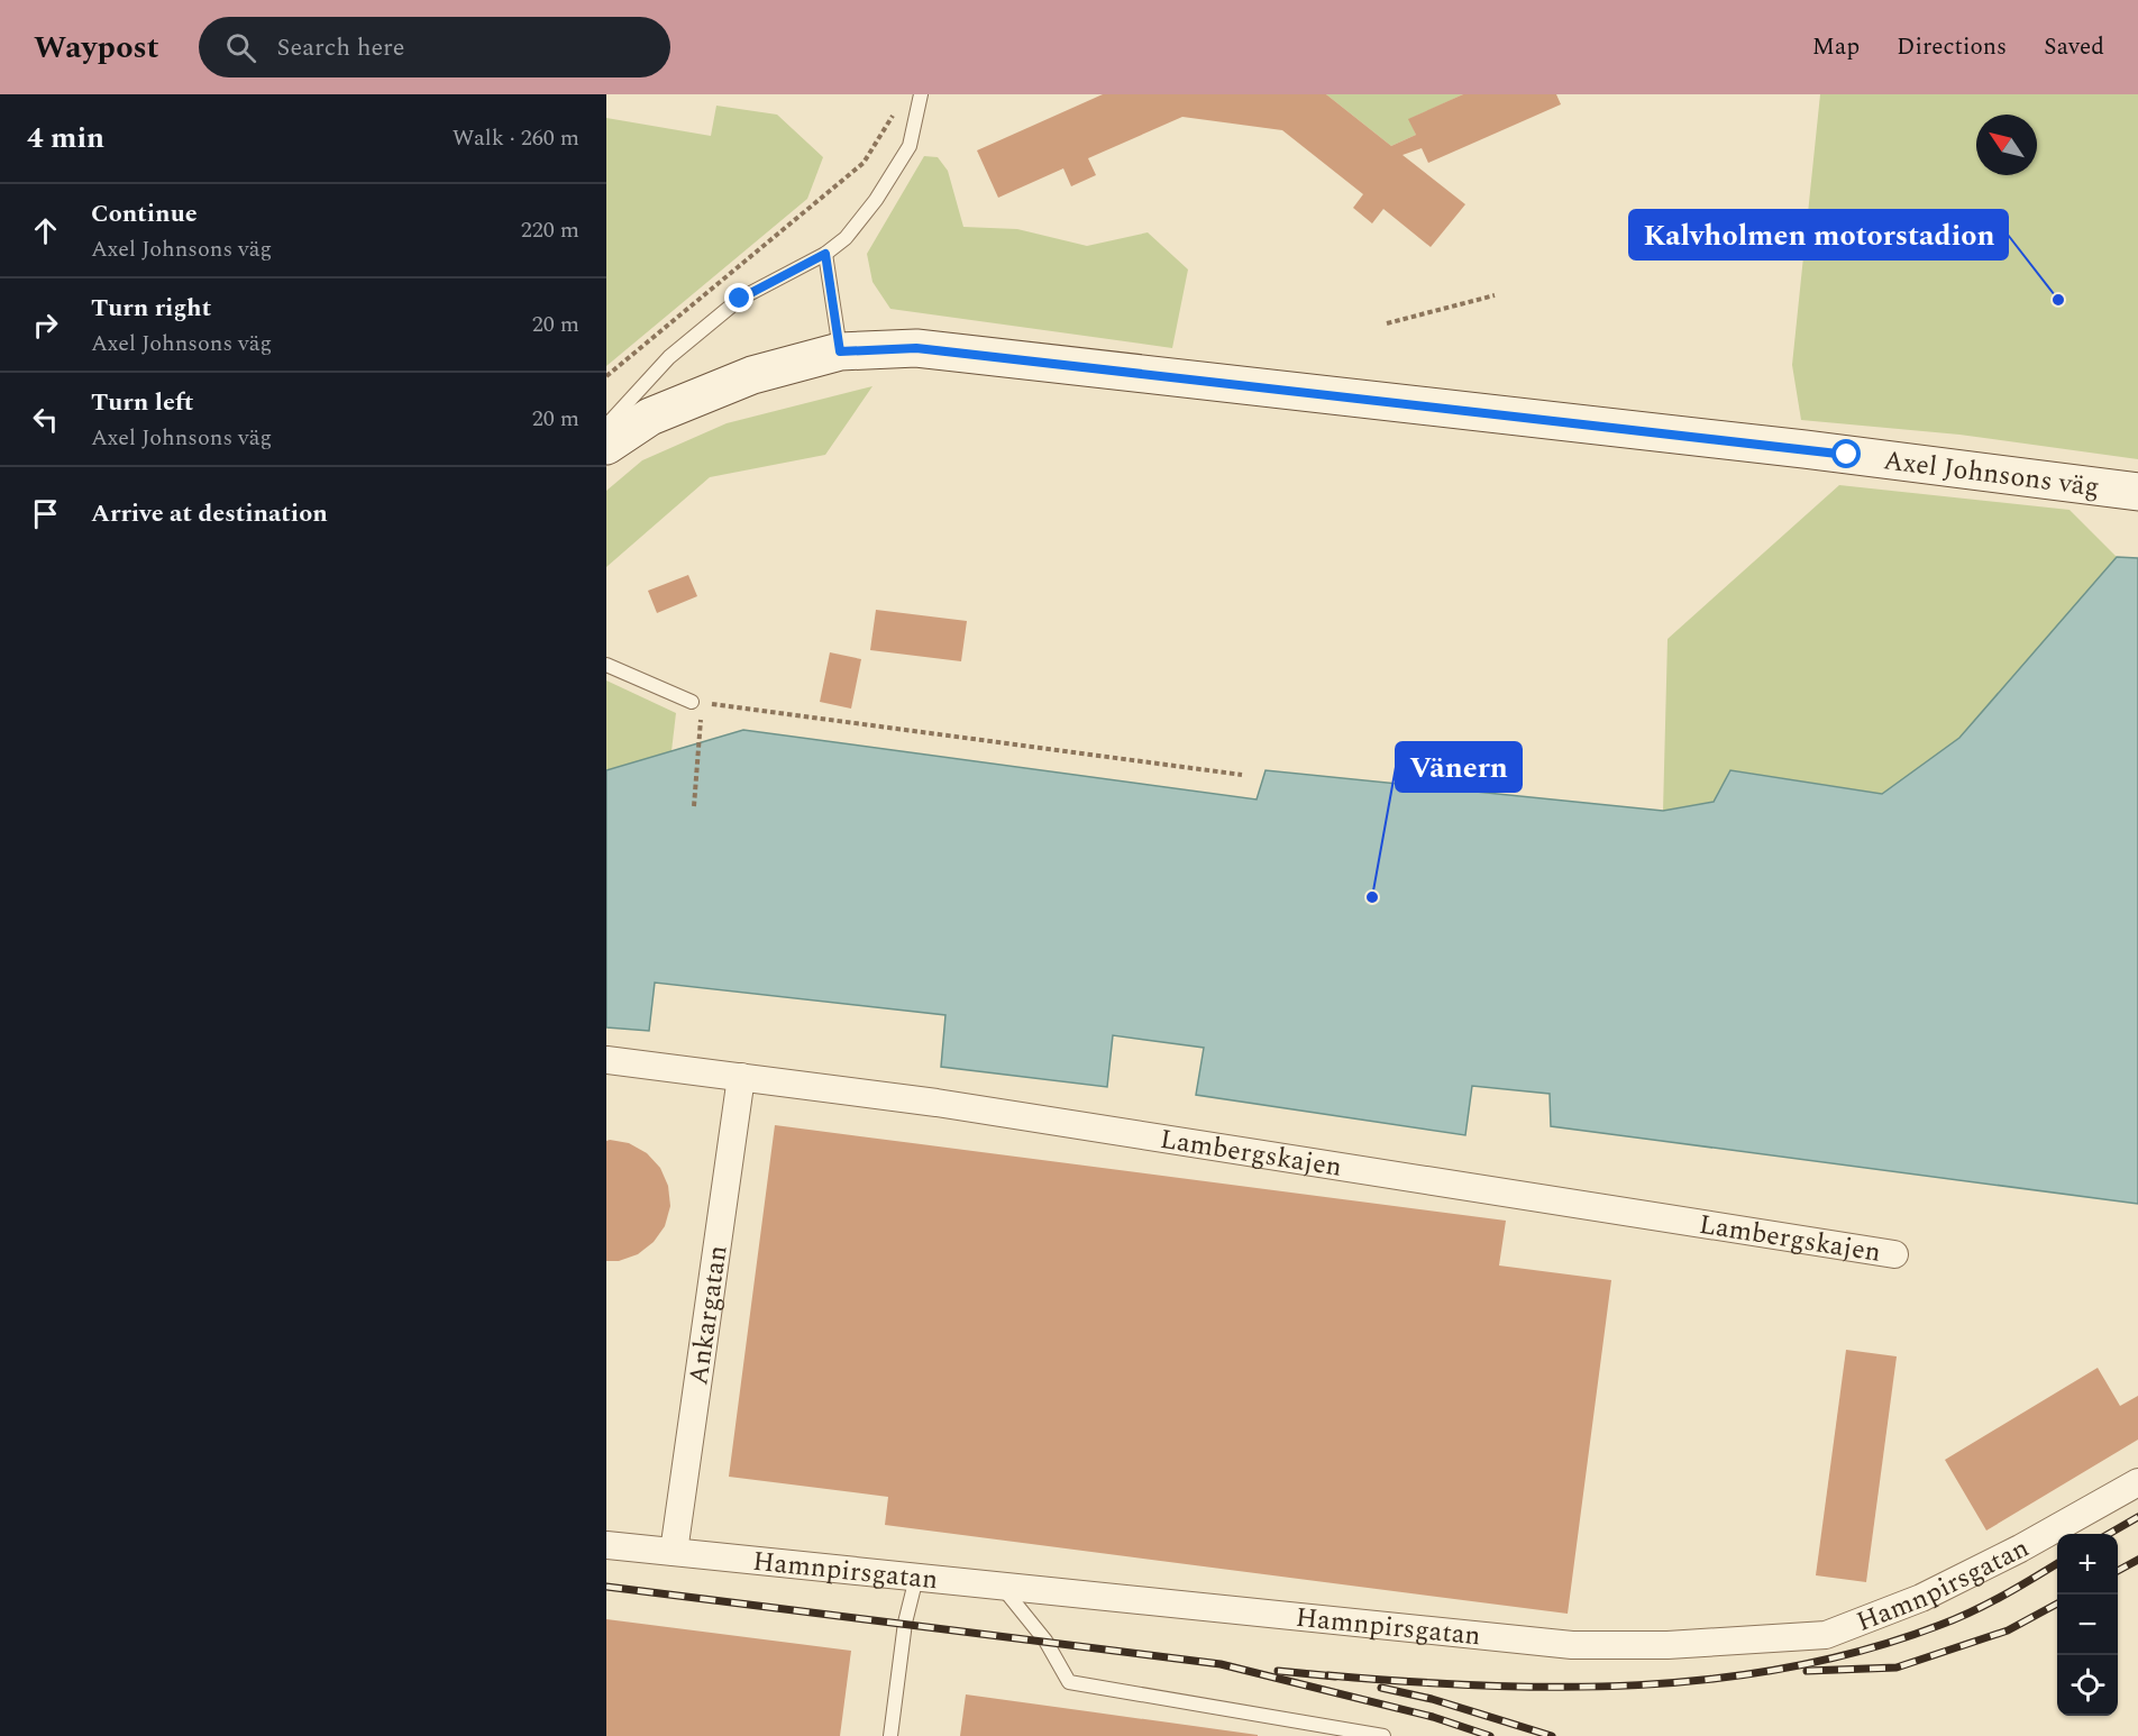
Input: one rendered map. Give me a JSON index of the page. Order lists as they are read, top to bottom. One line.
{"streets":{"street":["Axel Johnsons väg","Lambergskajen","Ankargatan","Hamnpirsgatan"]},"crossings":[["Lambergskajen","Ankargatan"],["Ankargatan","Hamnpirsgatan"]],"places":["Kalvholmen motorstadion","Vänern"],"north":"top left","page":{"header":"Waypost","search":"Search here","nav":["Map","Directions","Saved"],"heading":["4 min","Walk · 260 m"],"list":[["Continue","Axel Johnsons väg","220 m"],["Turn right","Axel Johnsons väg","20 m"],["Turn left","Axel Johnsons väg","20 m"],"Arrive at destination"],"map_buttons":["+","−"]}}
